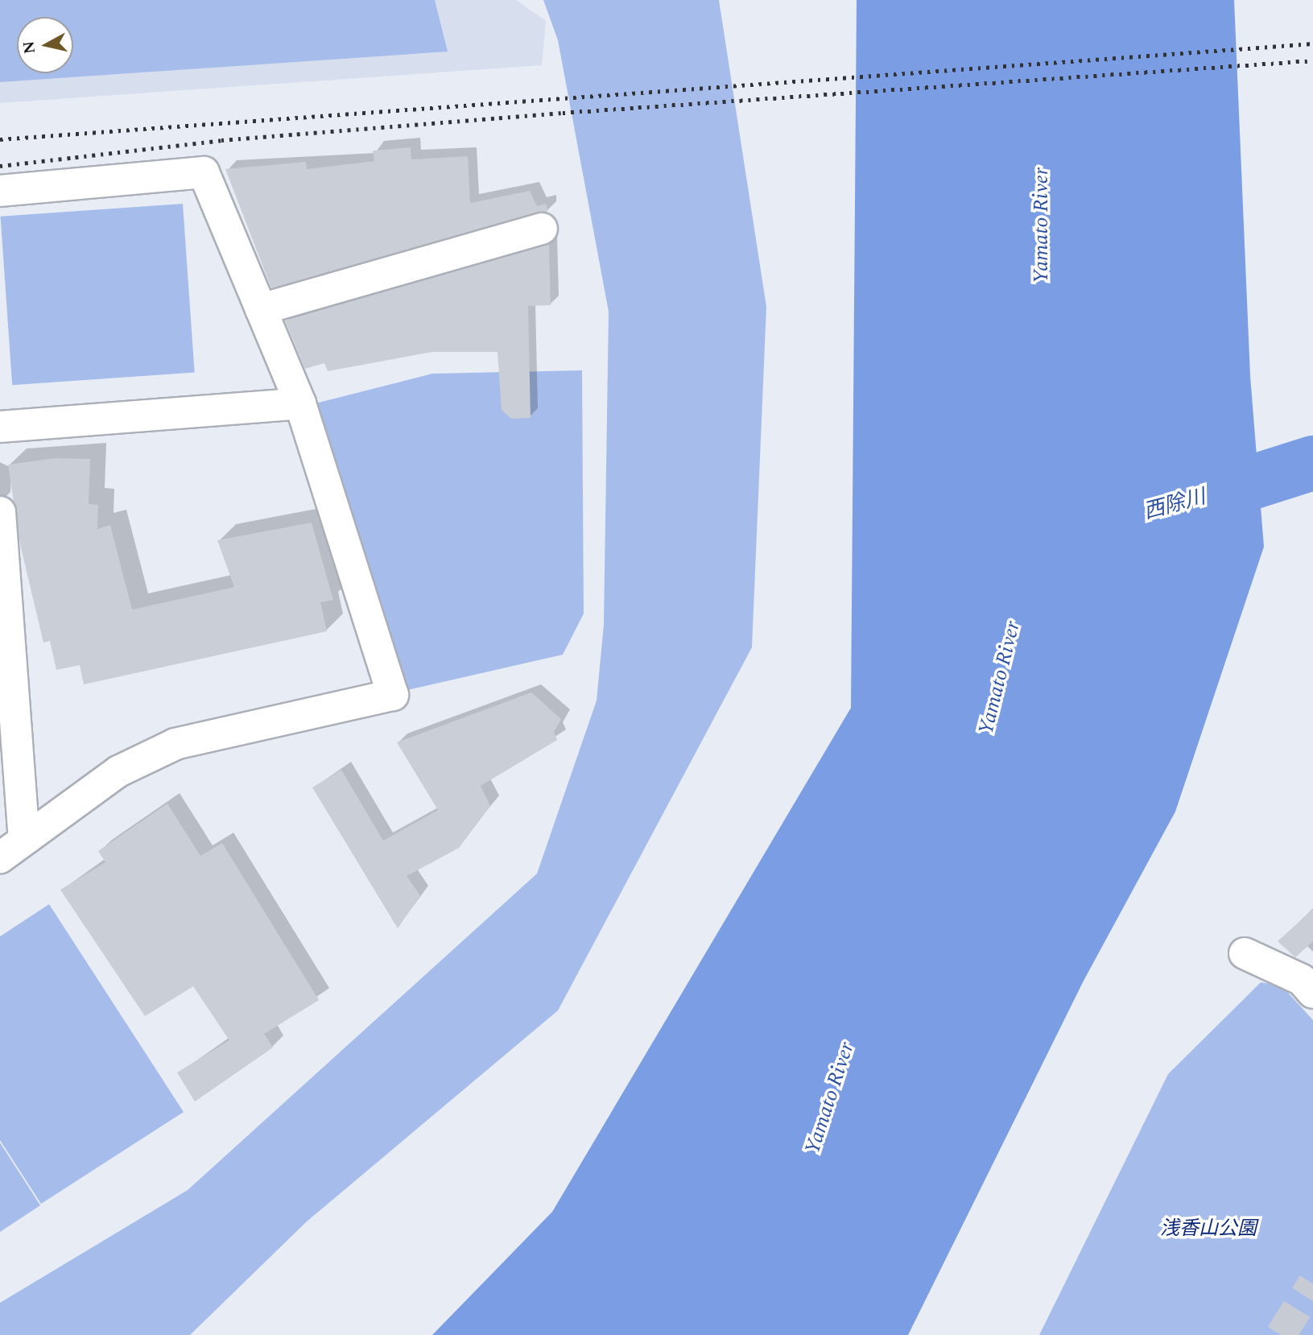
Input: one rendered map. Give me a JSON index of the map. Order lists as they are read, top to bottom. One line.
{"water":["Yamato River","西除川"],"parks":["浅香山公園"],"north":"left"}
